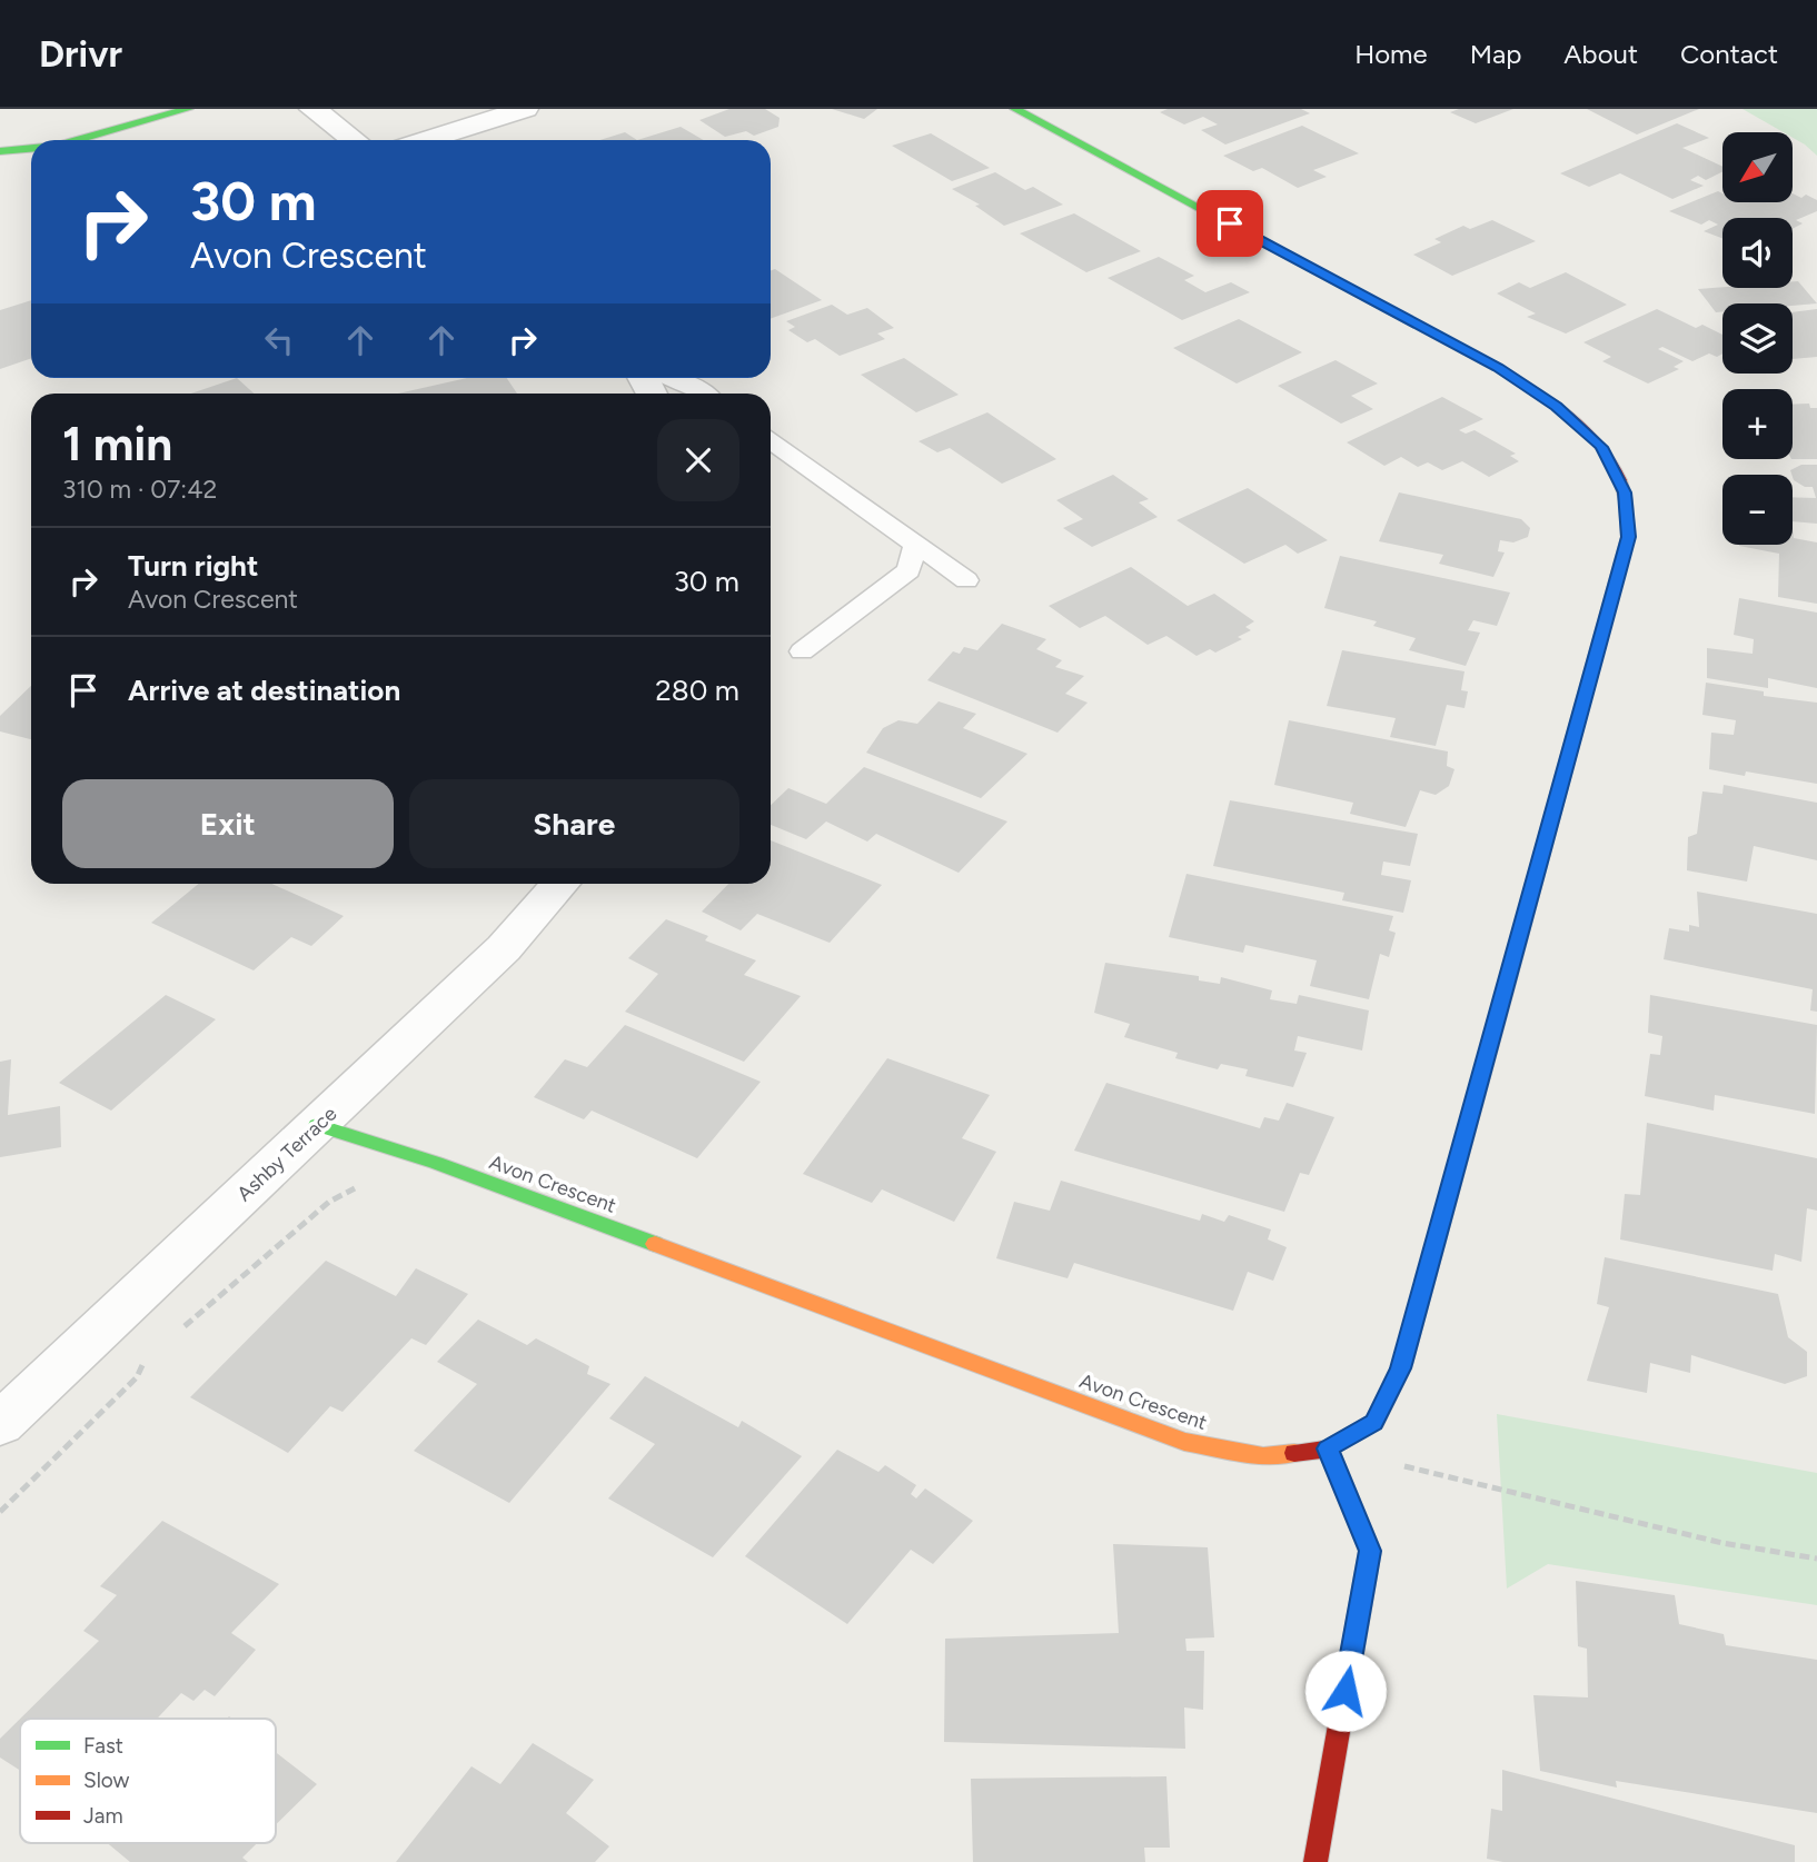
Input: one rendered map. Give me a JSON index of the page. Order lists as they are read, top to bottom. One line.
{"streets":{"street":["Ashby Terrace","Avon Crescent"]},"crossings":[["Ashby Terrace","Avon Crescent"]],"legend":["Fast","Slow","Jam"],"north":"bottom left","page":{"header":"Drivr","nav":["Home","Map","About","Contact"],"map_buttons":["+","−"],"turn":["30 m","Avon Crescent"],"heading":["1 min","310 m · 07:42"],"list":[{"name":"Turn right","note":"Avon Crescent","value":"30 m"},{"name":"Arrive at destination","value":"280 m"}],"buttons":["Exit","Share"]}}
